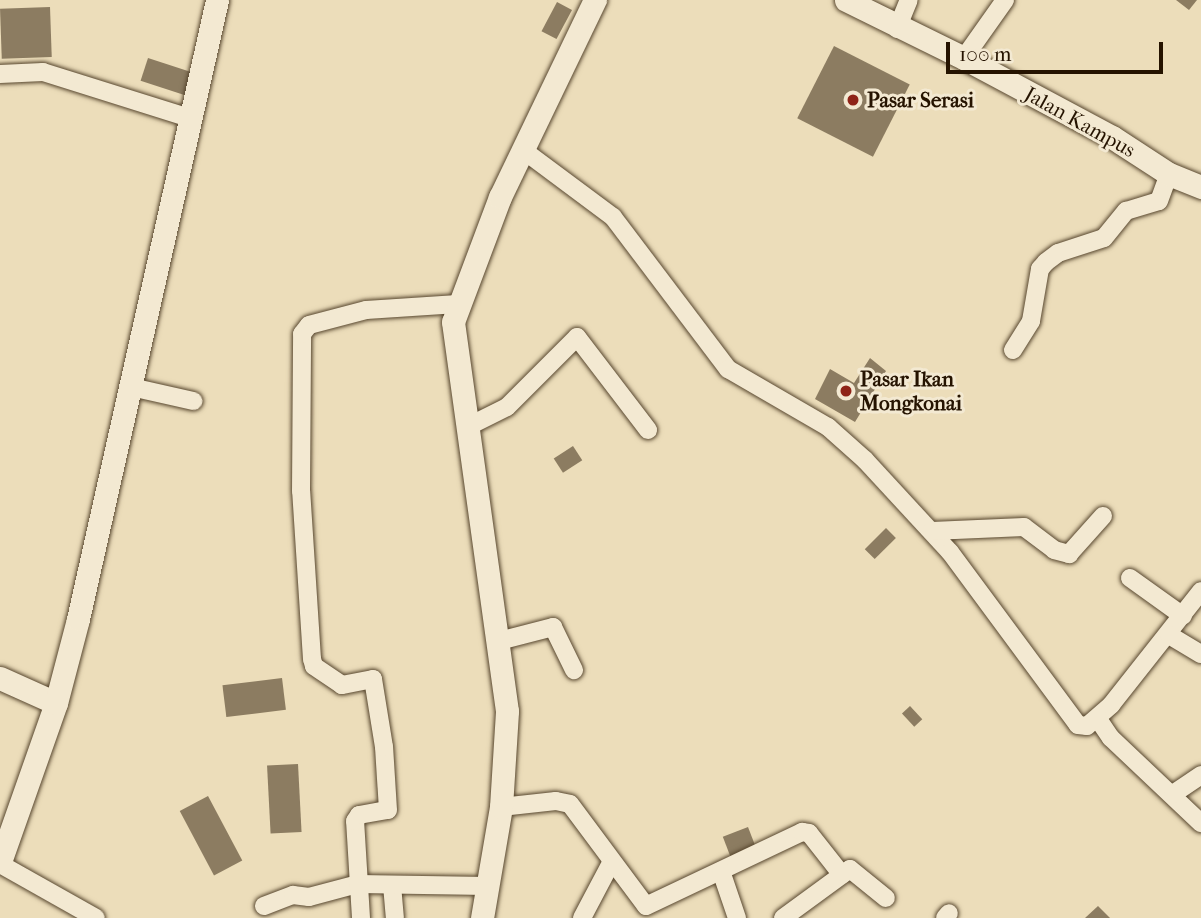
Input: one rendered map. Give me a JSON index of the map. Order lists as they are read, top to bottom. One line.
{"streets":{"street":["Jalan Kampus"]},"places":["Pasar Serasi","Pasar Ikan Mongkonai"],"scale_bar":"100 m"}
